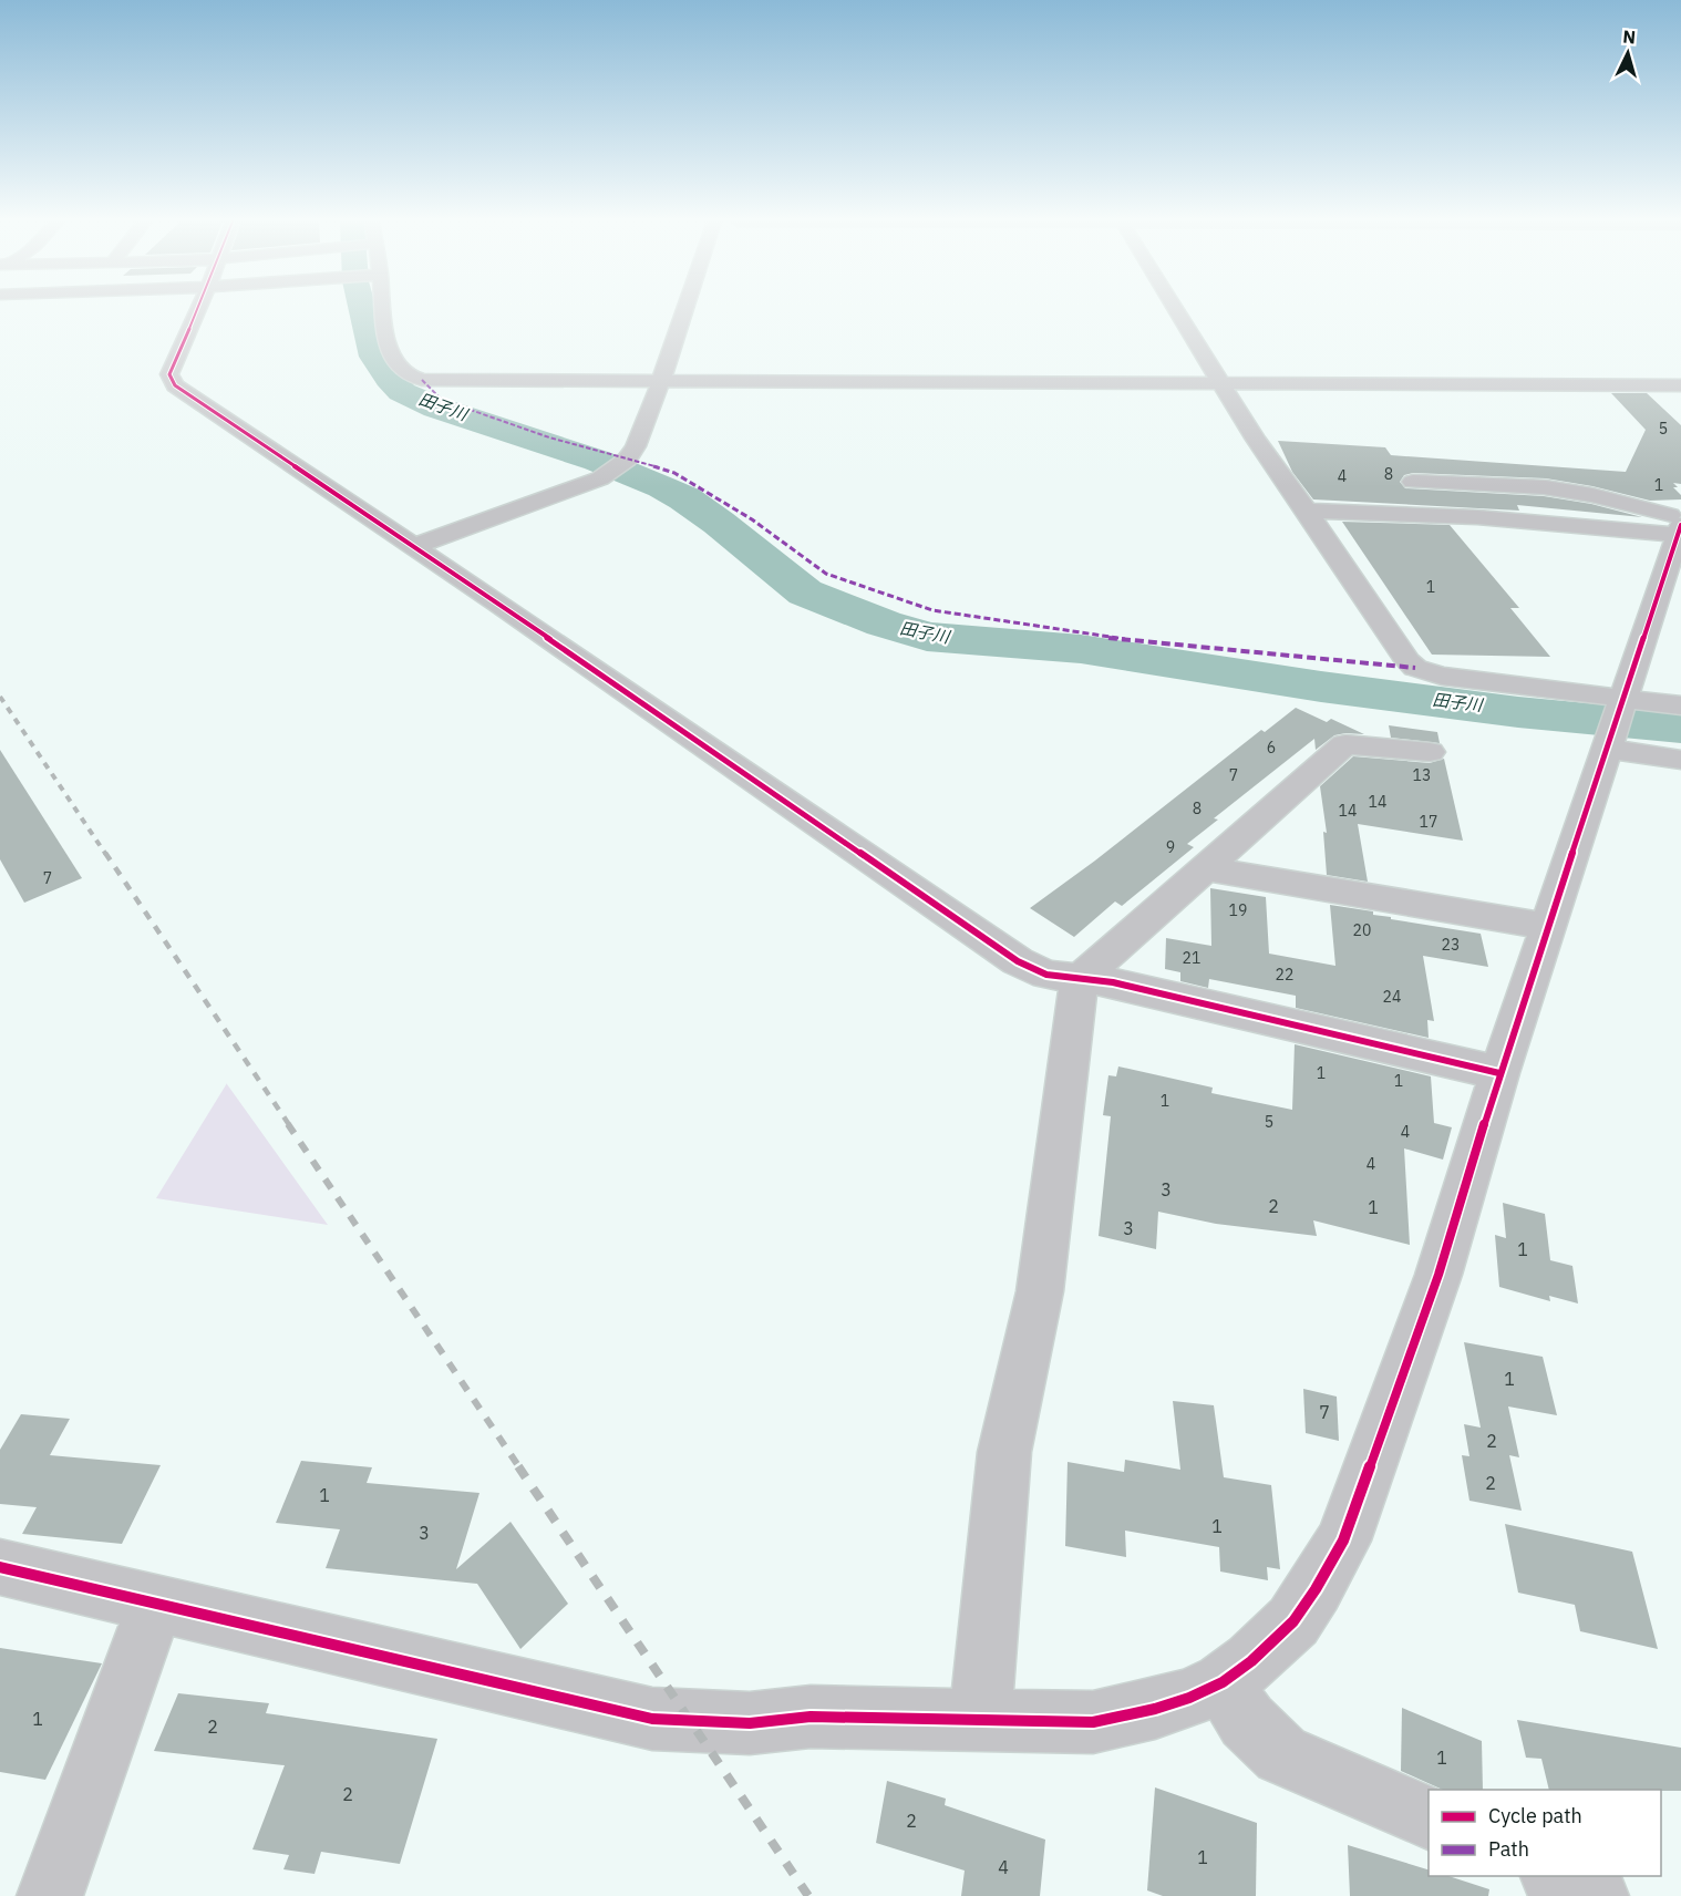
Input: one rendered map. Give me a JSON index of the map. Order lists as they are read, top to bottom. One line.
{"water":["田子川"],"house_numbers":["5","8","4","1","1","6","7","13","14","8","14","17","9","7","19","20","23","21","22","24","1","1","1","5","4","4","3","2","1","3","1","1","7","2","2","1","1","3","1","2","1","2","2","1","4"],"legend":["Cycle path","Path"],"north":"top"}
